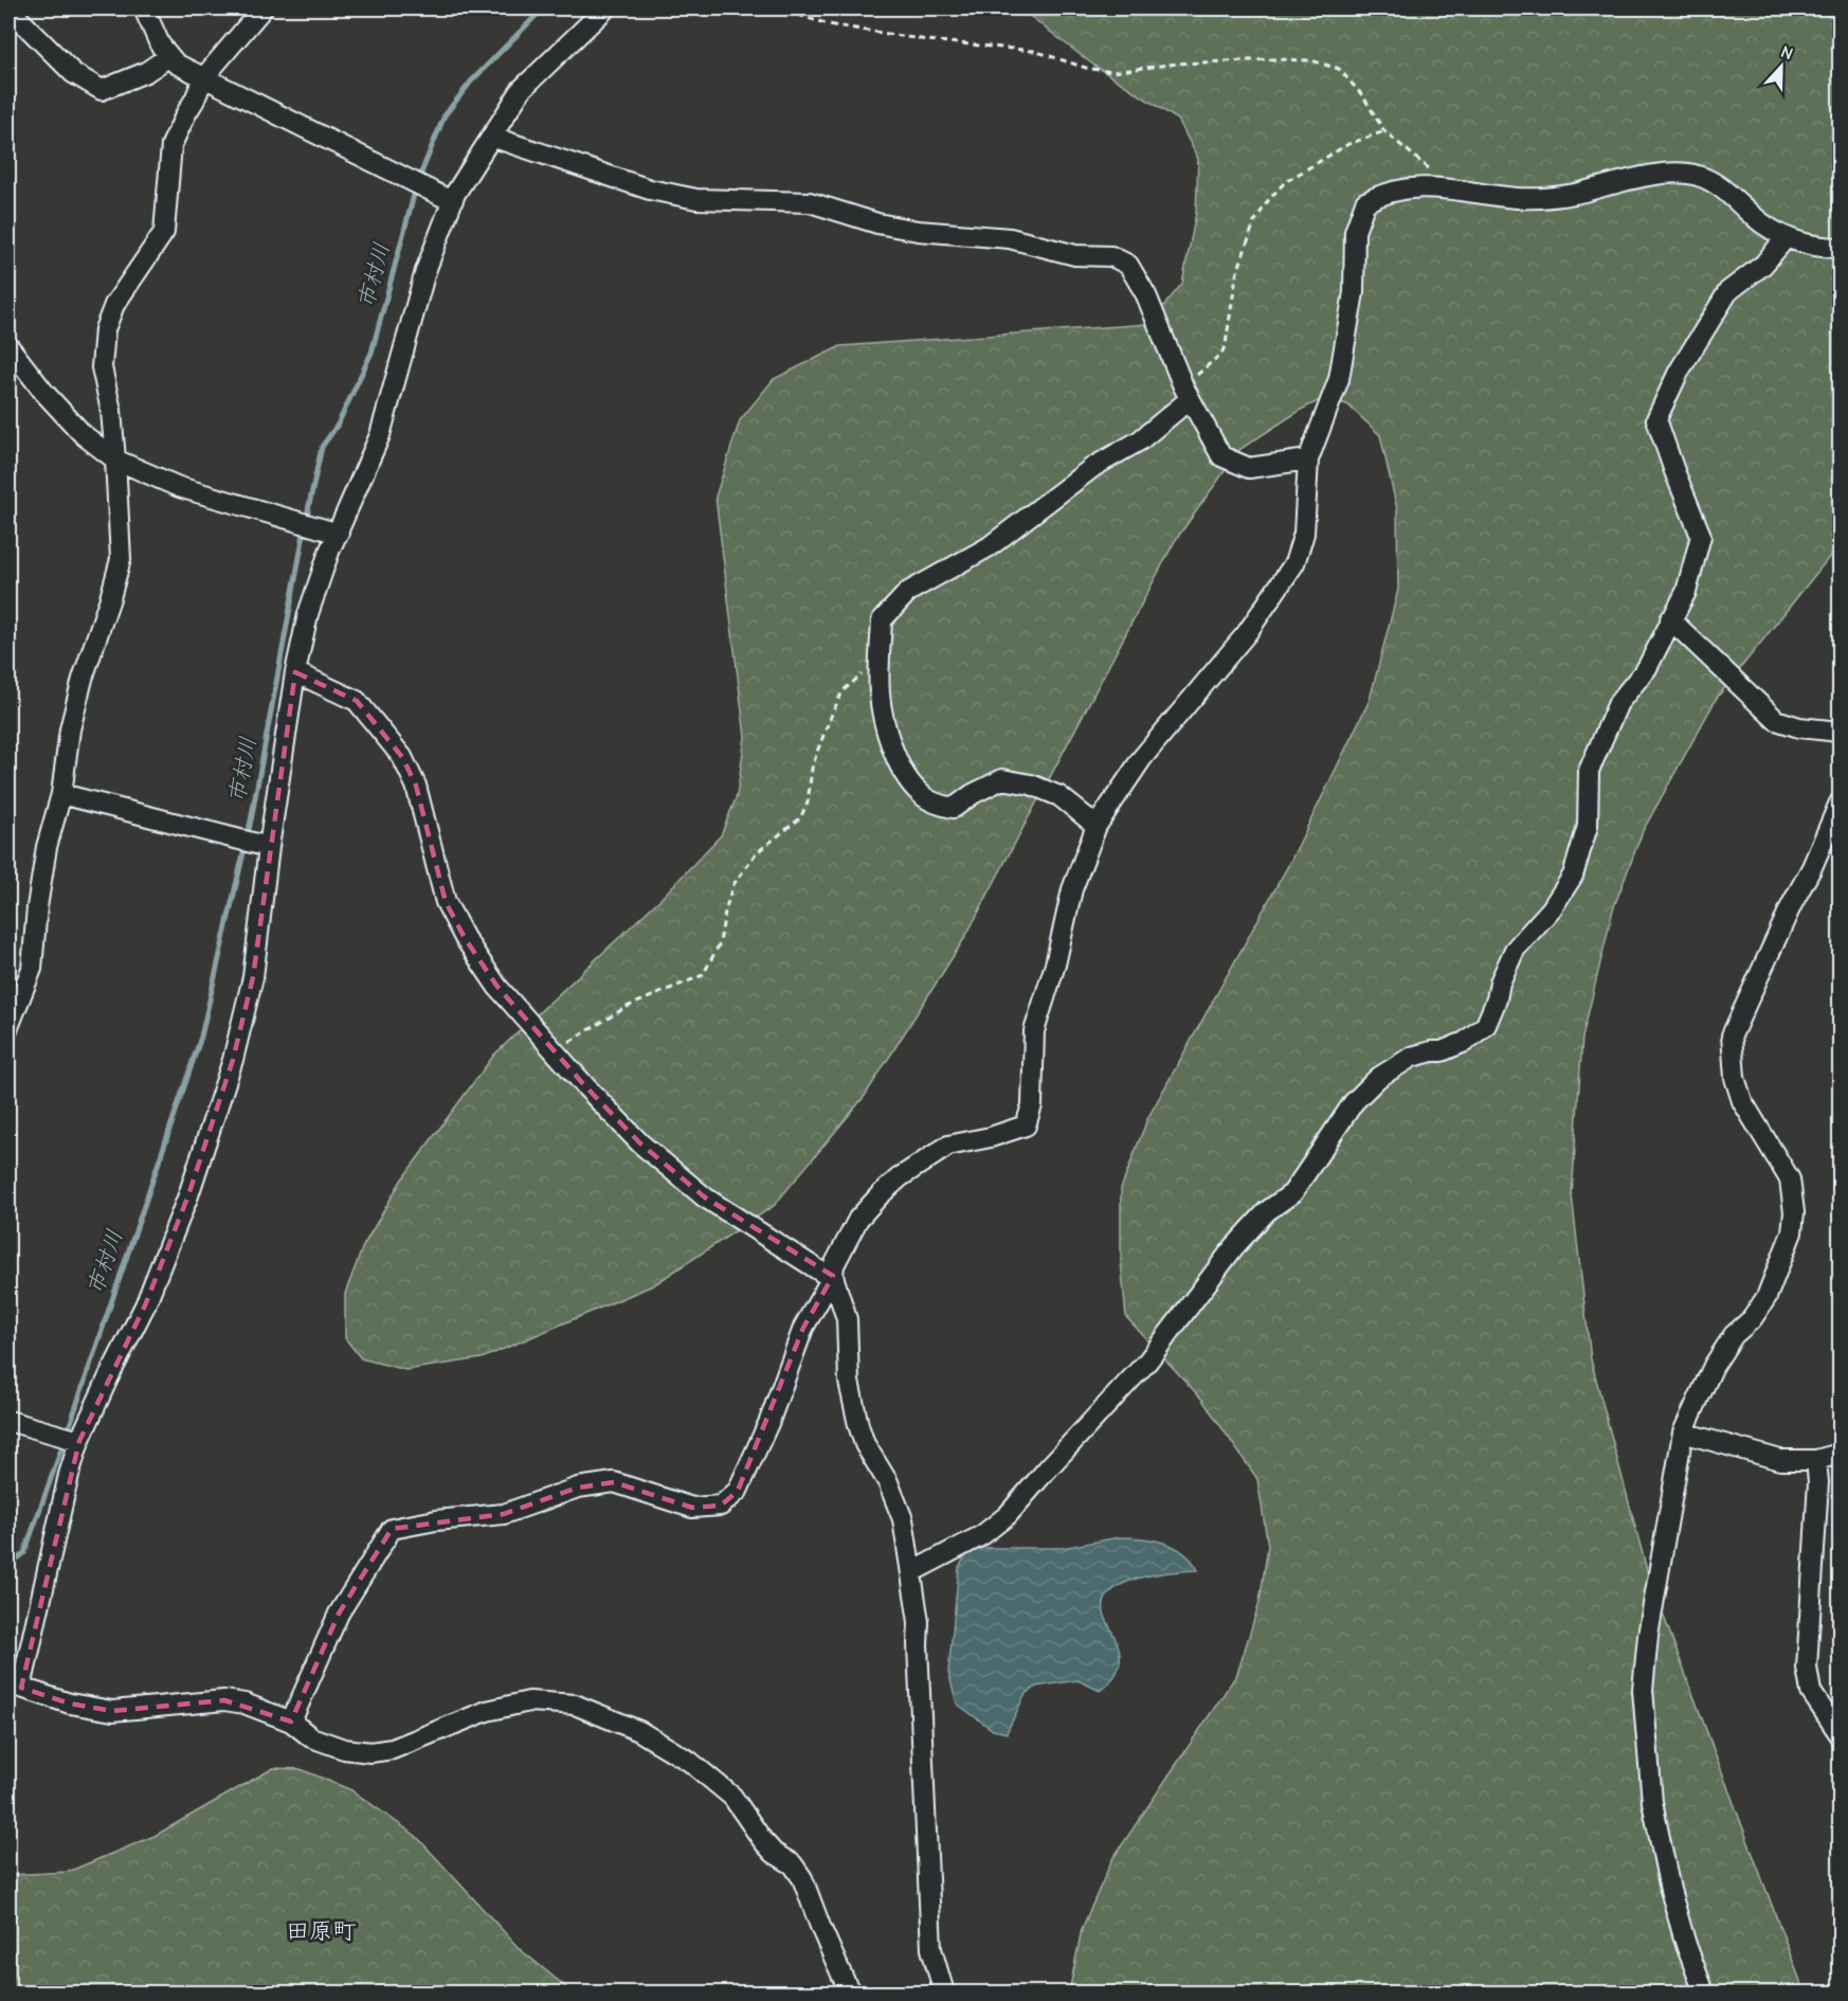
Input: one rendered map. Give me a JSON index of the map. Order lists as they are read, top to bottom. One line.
{"districts":["田原町"],"water":["市村川"],"north":"top"}
